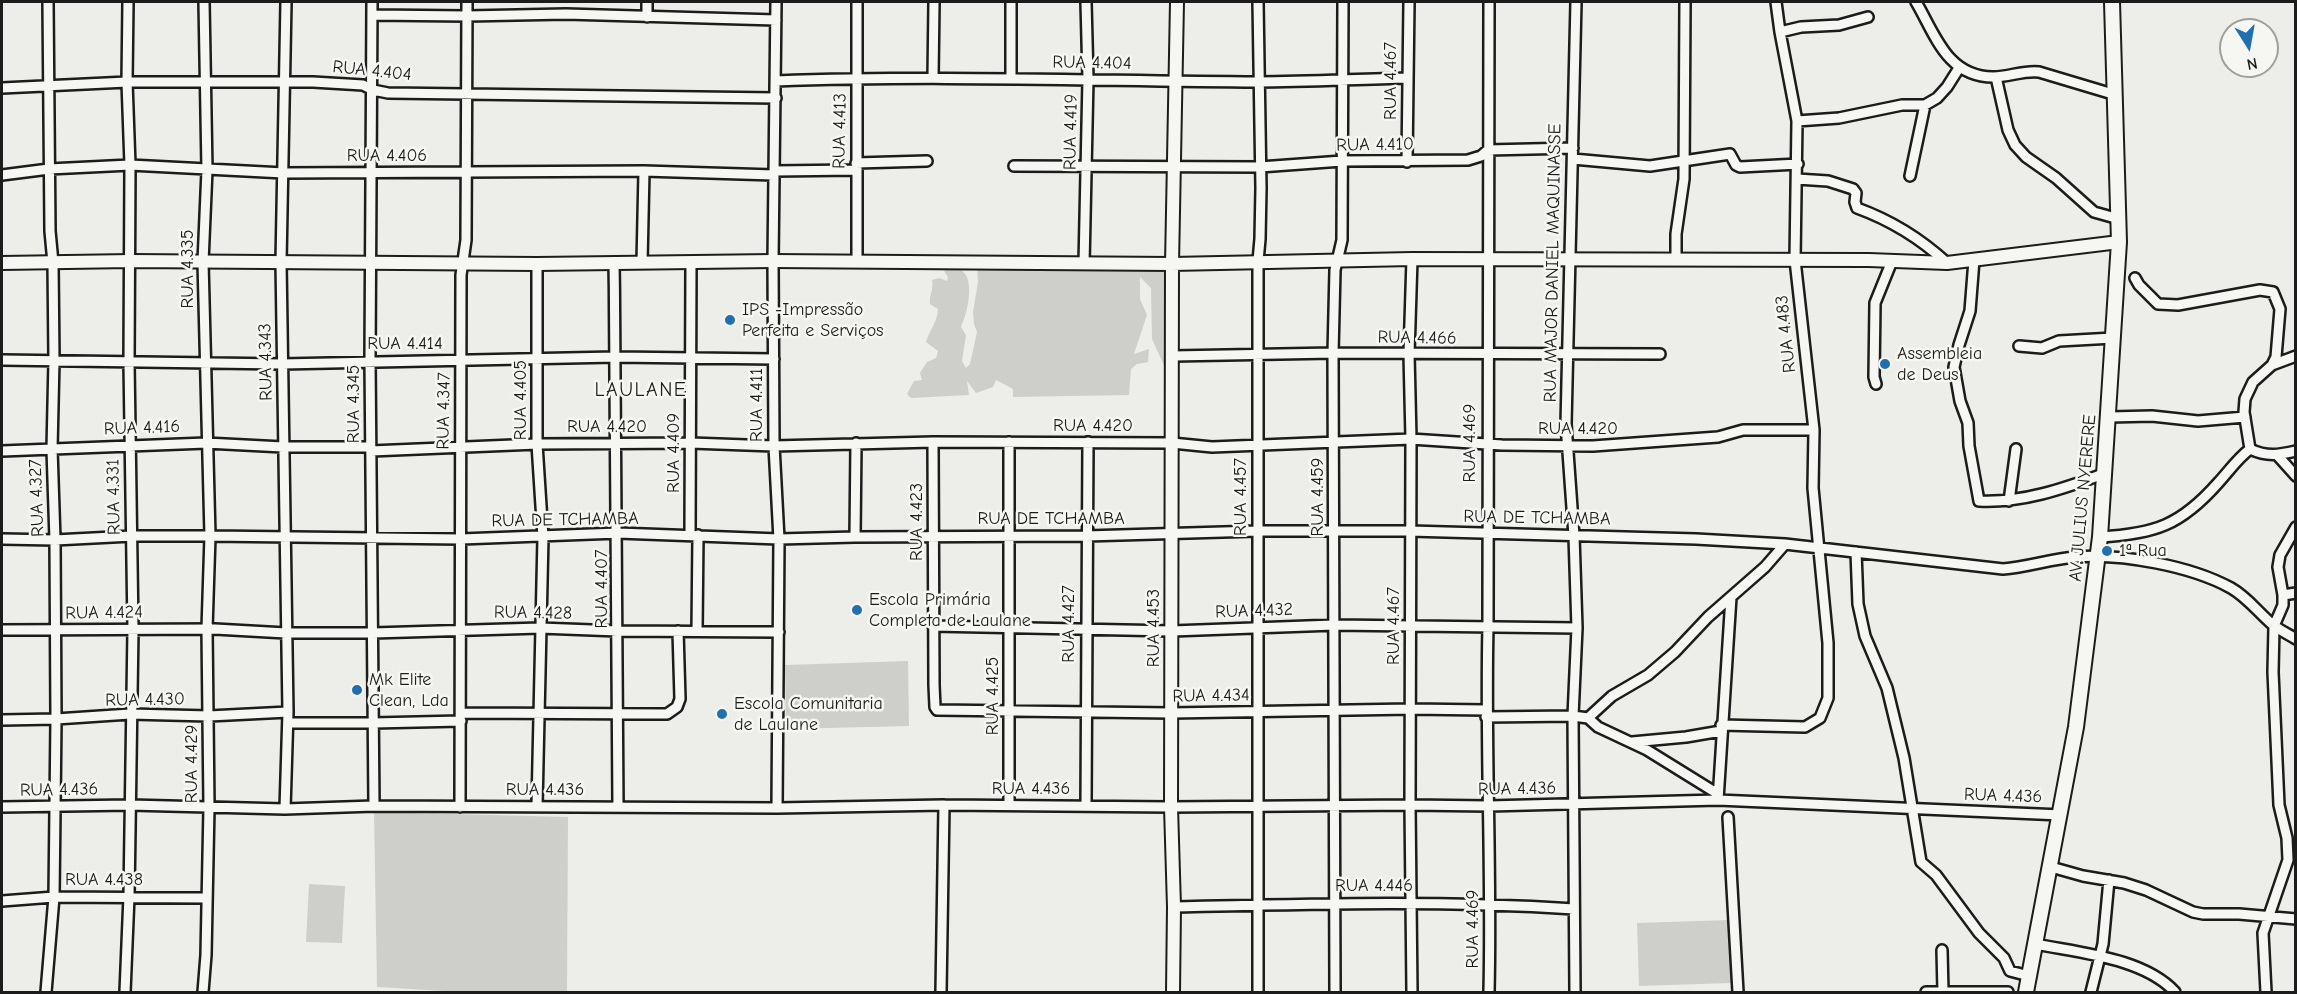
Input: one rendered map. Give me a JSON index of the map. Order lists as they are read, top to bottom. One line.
{"streets":{"main road":["AV. JULIUS NYERERE"],"street":["RUA 4.404","RUA 4.467","RUA 4.413","RUA 4.419","RUA 4.410","RUA 4.406","RUA MAJOR DANIEL MAQUINASSE","RUA 4.335","RUA 4.483","RUA 4.466","RUA 4.414","RUA 4.343","RUA 4.405","RUA 4.345","RUA 4.411","RUA 4.347","RUA 4.420","RUA 4.416","RUA 4.469","RUA 4.409","RUA 4.331","RUA 4.457","RUA 4.459","RUA 4.327","RUA DE TCHAMBA","RUA 4.423","RUA 4.407","RUA 4.432","RUA 4.424","RUA 4.428","RUA 4.427","RUA 4.453","RUA 4.425","RUA 4.434","RUA 4.430","RUA 4.429","RUA 4.436","RUA 4.438","RUA 4.446"]},"crossings":[["RUA 4.404","RUA 4.467"],["RUA 4.404","RUA 4.413"],["RUA 4.404","RUA 4.419"],["RUA 4.404","RUA 4.335"],["RUA 4.404","RUA 4.343"],["RUA 4.404","RUA 4.345"],["RUA 4.404","RUA 4.411"],["RUA 4.404","RUA 4.347"],["RUA 4.404","RUA 4.331"],["RUA 4.404","RUA 4.457"],["RUA 4.404","RUA 4.459"],["RUA 4.404","RUA 4.327"],["RUA 4.404","RUA 4.453"],["RUA 4.467","RUA 4.410"],["RUA 4.467","RUA 4.466"],["RUA 4.467","RUA 4.420"],["RUA 4.467","RUA DE TCHAMBA"],["RUA 4.467","RUA 4.432"],["RUA 4.467","RUA 4.434"],["RUA 4.467","RUA 4.436"],["RUA 4.467","RUA 4.446"],["RUA 4.413","RUA 4.406"],["RUA 4.419","RUA 4.410"],["RUA 4.410","RUA MAJOR DANIEL MAQUINASSE"],["RUA 4.410","RUA 4.469"],["RUA 4.410","RUA 4.457"],["RUA 4.410","RUA 4.459"],["RUA 4.410","RUA 4.453"],["RUA 4.406","RUA 4.335"],["RUA 4.406","RUA 4.343"],["RUA 4.406","RUA 4.345"],["RUA 4.406","RUA 4.411"],["RUA 4.406","RUA 4.347"],["RUA 4.406","RUA 4.331"],["RUA 4.406","RUA 4.327"],["RUA MAJOR DANIEL MAQUINASSE","RUA 4.466"],["RUA MAJOR DANIEL MAQUINASSE","RUA 4.420"],["RUA MAJOR DANIEL MAQUINASSE","RUA DE TCHAMBA"],["RUA MAJOR DANIEL MAQUINASSE","RUA 4.432"],["RUA MAJOR DANIEL MAQUINASSE","RUA 4.434"],["RUA MAJOR DANIEL MAQUINASSE","RUA 4.436"],["RUA MAJOR DANIEL MAQUINASSE","RUA 4.446"],["RUA 4.335","RUA 4.414"],["RUA 4.335","RUA 4.416"],["RUA 4.335","RUA DE TCHAMBA"],["RUA 4.335","RUA 4.429"],["RUA 4.483","RUA 4.420"],["RUA 4.483","RUA DE TCHAMBA"],["RUA 4.466","RUA 4.469"],["RUA 4.466","RUA 4.457"],["RUA 4.466","RUA 4.459"],["RUA 4.466","RUA 4.453"],["RUA 4.414","RUA 4.343"],["RUA 4.414","RUA 4.405"],["RUA 4.414","RUA 4.345"],["RUA 4.414","RUA 4.411"],["RUA 4.414","RUA 4.347"],["RUA 4.414","RUA 4.409"],["RUA 4.414","RUA 4.331"],["RUA 4.414","RUA 4.327"],["RUA 4.414","RUA 4.407"],["RUA 4.343","RUA 4.416"],["RUA 4.343","RUA DE TCHAMBA"],["RUA 4.343","RUA 4.424"],["RUA 4.343","RUA 4.428"],["RUA 4.343","RUA 4.430"],["RUA 4.343","RUA 4.436"],["RUA 4.405","RUA 4.420"],["RUA 4.405","RUA DE TCHAMBA"],["RUA 4.405","RUA 4.428"],["RUA 4.405","RUA 4.436"],["RUA 4.345","RUA 4.420"],["RUA 4.345","RUA 4.416"],["RUA 4.345","RUA DE TCHAMBA"],["RUA 4.345","RUA 4.428"],["RUA 4.345","RUA 4.436"],["RUA 4.411","RUA 4.420"],["RUA 4.411","RUA DE TCHAMBA"],["RUA 4.411","RUA 4.428"],["RUA 4.411","RUA 4.436"],["RUA 4.347","RUA 4.420"],["RUA 4.347","RUA DE TCHAMBA"],["RUA 4.347","RUA 4.428"],["RUA 4.347","RUA 4.436"],["RUA 4.420","RUA 4.416"],["RUA 4.420","RUA 4.469"],["RUA 4.420","RUA 4.409"],["RUA 4.420","RUA 4.457"],["RUA 4.420","RUA 4.459"],["RUA 4.420","RUA 4.423"],["RUA 4.420","RUA 4.407"],["RUA 4.420","RUA 4.427"],["RUA 4.420","RUA 4.453"],["RUA 4.420","RUA 4.425"],["RUA 4.416","RUA 4.331"],["RUA 4.416","RUA 4.327"],["RUA 4.469","RUA DE TCHAMBA"],["RUA 4.469","RUA 4.432"],["RUA 4.469","RUA 4.434"],["RUA 4.469","RUA 4.436"],["RUA 4.469","RUA 4.446"],["RUA 4.409","RUA DE TCHAMBA"],["RUA 4.409","RUA 4.428"],["RUA 4.331","RUA DE TCHAMBA"],["RUA 4.331","RUA 4.424"],["RUA 4.331","RUA 4.430"],["RUA 4.331","RUA 4.436"],["RUA 4.331","RUA 4.438"],["RUA 4.457","RUA DE TCHAMBA"],["RUA 4.457","RUA 4.432"],["RUA 4.457","RUA 4.434"],["RUA 4.457","RUA 4.436"],["RUA 4.457","RUA 4.446"],["RUA 4.459","RUA DE TCHAMBA"],["RUA 4.459","RUA 4.432"],["RUA 4.459","RUA 4.434"],["RUA 4.459","RUA 4.436"],["RUA 4.459","RUA 4.446"],["RUA 4.327","RUA DE TCHAMBA"],["RUA 4.327","RUA 4.424"],["RUA 4.327","RUA 4.430"],["RUA 4.327","RUA 4.436"],["RUA 4.327","RUA 4.438"],["AV. JULIUS NYERERE","RUA DE TCHAMBA"],["AV. JULIUS NYERERE","RUA 4.436"],["RUA DE TCHAMBA","RUA 4.423"],["RUA DE TCHAMBA","RUA 4.407"],["RUA DE TCHAMBA","RUA 4.427"],["RUA DE TCHAMBA","RUA 4.453"],["RUA DE TCHAMBA","RUA 4.425"],["RUA DE TCHAMBA","RUA 4.429"],["RUA 4.423","RUA 4.432"],["RUA 4.423","RUA 4.434"],["RUA 4.407","RUA 4.428"],["RUA 4.407","RUA 4.436"],["RUA 4.432","RUA 4.427"],["RUA 4.432","RUA 4.453"],["RUA 4.432","RUA 4.425"],["RUA 4.424","RUA 4.428"],["RUA 4.424","RUA 4.429"],["RUA 4.427","RUA 4.434"],["RUA 4.427","RUA 4.436"],["RUA 4.453","RUA 4.434"],["RUA 4.453","RUA 4.436"],["RUA 4.453","RUA 4.446"],["RUA 4.425","RUA 4.434"],["RUA 4.425","RUA 4.436"],["RUA 4.430","RUA 4.429"],["RUA 4.429","RUA 4.436"],["RUA 4.429","RUA 4.438"]],"districts":["LAULANE"],"places":["IPS -Impressão Perfeita e Serviços","Assembleia de Deus","1ª Rua","Escola Primária Completa de Laulane","Mk Elite Clean, Lda","Escola Comunitaria de Laulane"],"north":"bottom"}
